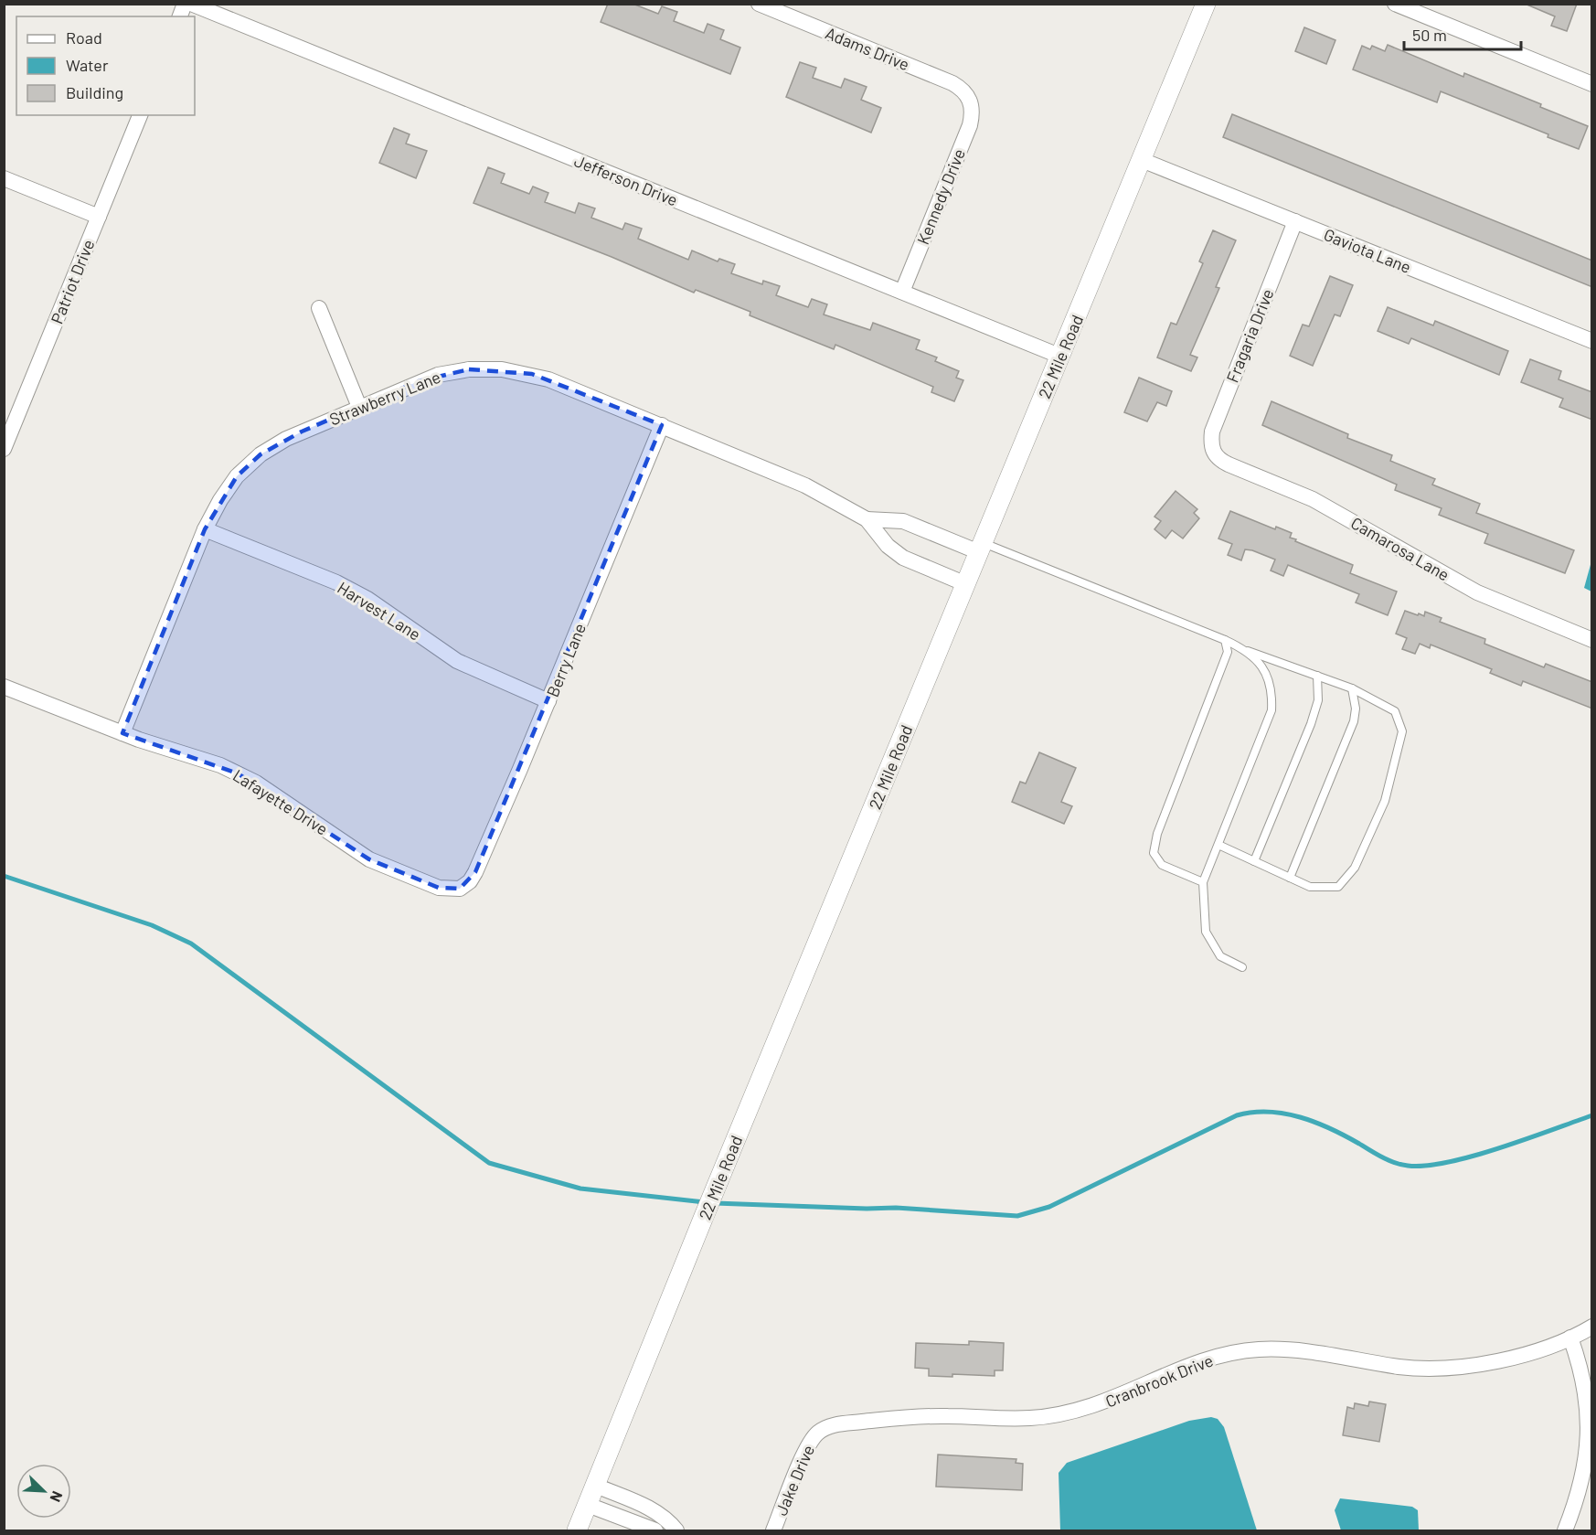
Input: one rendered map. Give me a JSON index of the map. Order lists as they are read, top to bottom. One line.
{"streets":{"street":["Adams Drive","Jefferson Drive","Kennedy Drive","Gaviota Lane","Patriot Drive","Fragaria Drive","22 Mile Road","Strawberry Lane","Camarosa Lane","Harvest Lane","Berry Lane","Lafayette Drive","Cranbrook Drive","Jake Drive"]},"crossings":[["Adams Drive","Kennedy Drive"],["Jefferson Drive","Kennedy Drive"],["Jefferson Drive","22 Mile Road"],["Gaviota Lane","Fragaria Drive"],["Gaviota Lane","22 Mile Road"],["Fragaria Drive","Camarosa Lane"],["22 Mile Road","Strawberry Lane"],["Strawberry Lane","Harvest Lane"],["Strawberry Lane","Berry Lane"],["Strawberry Lane","Lafayette Drive"],["Harvest Lane","Berry Lane"],["Berry Lane","Lafayette Drive"],["Cranbrook Drive","Jake Drive"]],"legend":["Road","Water","Building"],"scale_bar":"50 m","north":"bottom right"}
